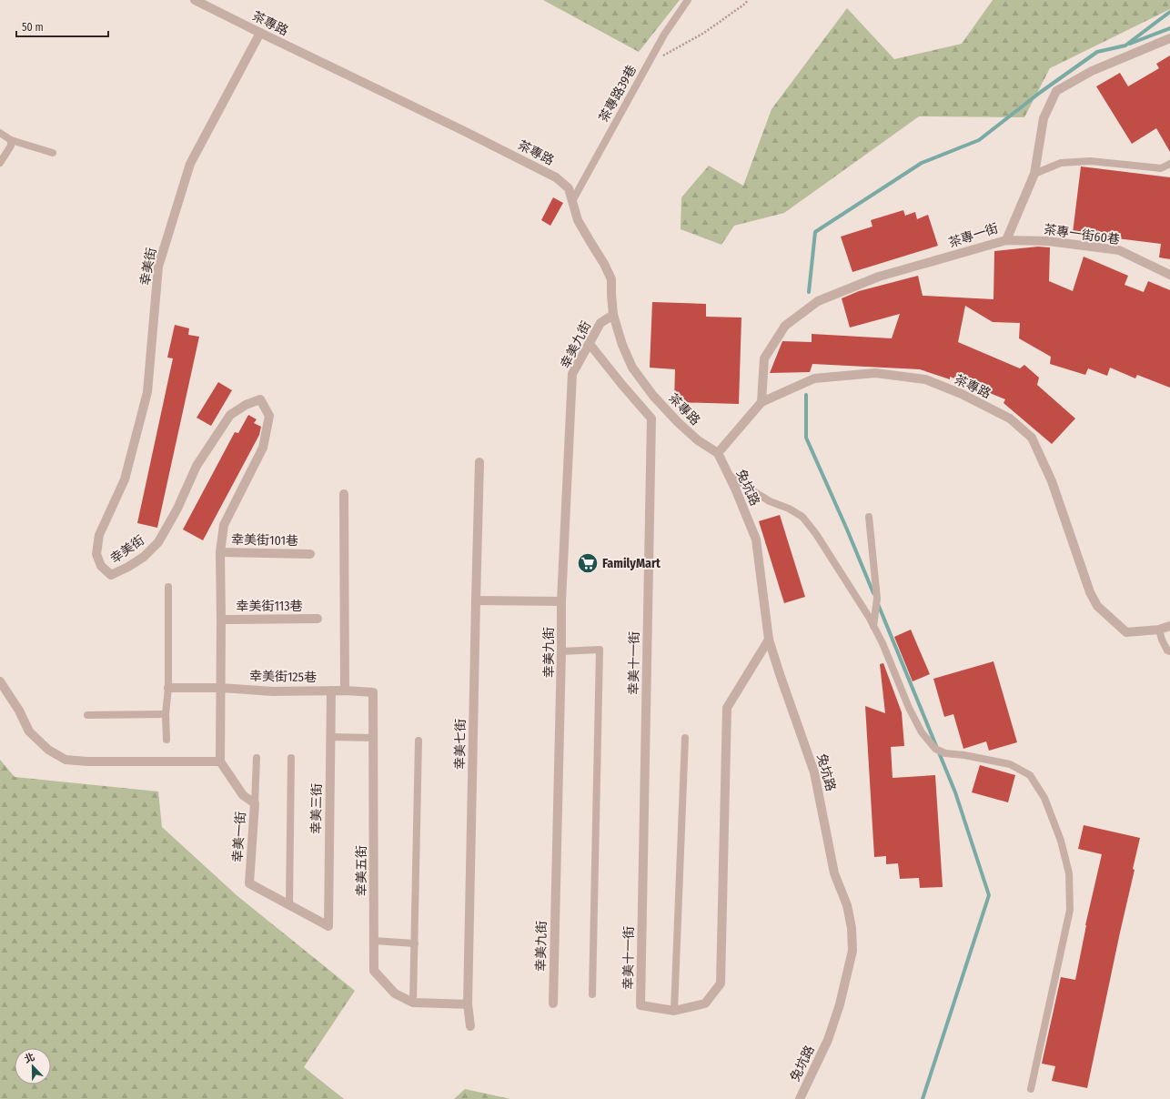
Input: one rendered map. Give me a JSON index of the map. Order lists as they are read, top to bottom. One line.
{"streets":{"street":["茶專路","茶專一街60巷","茶專一街","幸美街","幸美九街","兔坑路","幸美街101巷","幸美街113巷","幸美十一街","幸美街125巷","幸美七街","幸美三街","幸美一街","幸美五街"],"lane":["茶專路39巷"]},"crossings":[["茶專路","茶專路39巷"],["茶專路","茶專一街"],["茶專路","幸美街"],["茶專路","幸美九街"],["茶專路","兔坑路"],["茶專一街60巷","茶專一街"],["幸美街","幸美街101巷"],["幸美街","幸美街113巷"],["幸美街","幸美街125巷"],["幸美街","幸美一街"],["幸美九街","幸美十一街"],["幸美街125巷","幸美三街"],["幸美街125巷","幸美五街"],["幸美七街","幸美五街"],["幸美三街","幸美一街"]],"places":{"supermarket":["FamilyMart"]},"scale_bar":"50 m","north":"top"}
